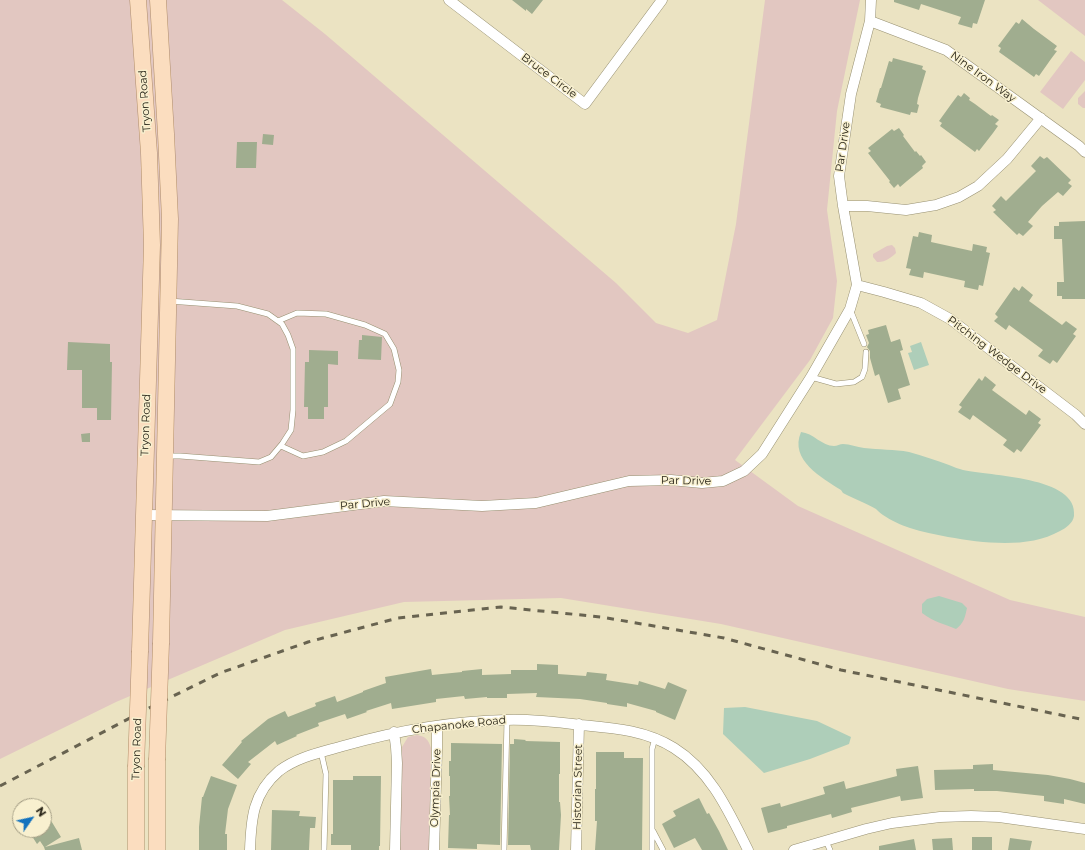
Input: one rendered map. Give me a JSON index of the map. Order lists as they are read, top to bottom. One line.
{"streets":{"main road":["Tryon Road"],"street":["Bruce Circle","Nine Iron Way","Par Drive","Pitching Wedge Drive","Chapanoke Road","Historian Street","Olympia Drive"]},"crossings":[["Nine Iron Way","Par Drive"],["Tryon Road","Par Drive"],["Par Drive","Pitching Wedge Drive"],["Chapanoke Road","Historian Street"],["Chapanoke Road","Olympia Drive"]],"north":"top right"}
